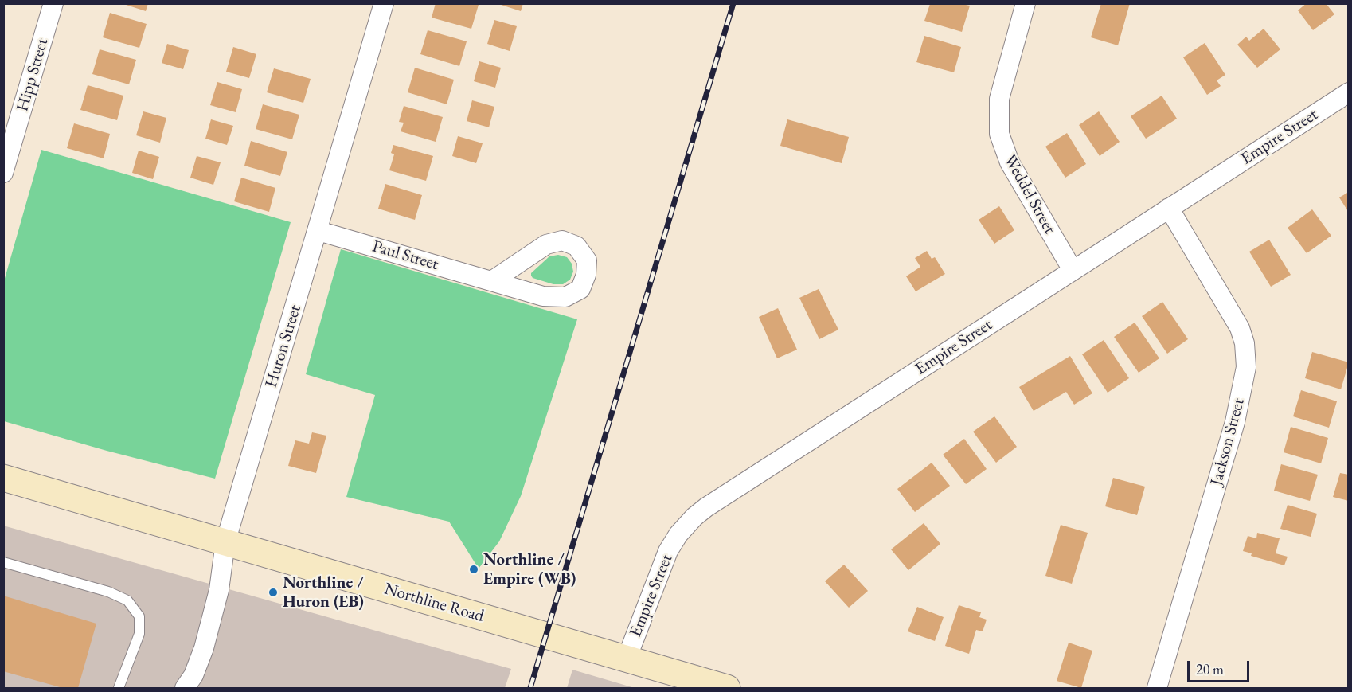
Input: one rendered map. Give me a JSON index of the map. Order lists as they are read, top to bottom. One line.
{"streets":{"main road":["Northline Road"],"street":["Hipp Street","Empire Street","Weddel Street","Paul Street","Huron Street","Jackson Street"]},"crossings":[["Empire Street","Weddel Street"],["Empire Street","Jackson Street"],["Empire Street","Northline Road"],["Paul Street","Huron Street"],["Huron Street","Northline Road"]],"places":["Northline / Empire (WB)","Northline / Huron (EB)"],"scale_bar":"20 m"}
